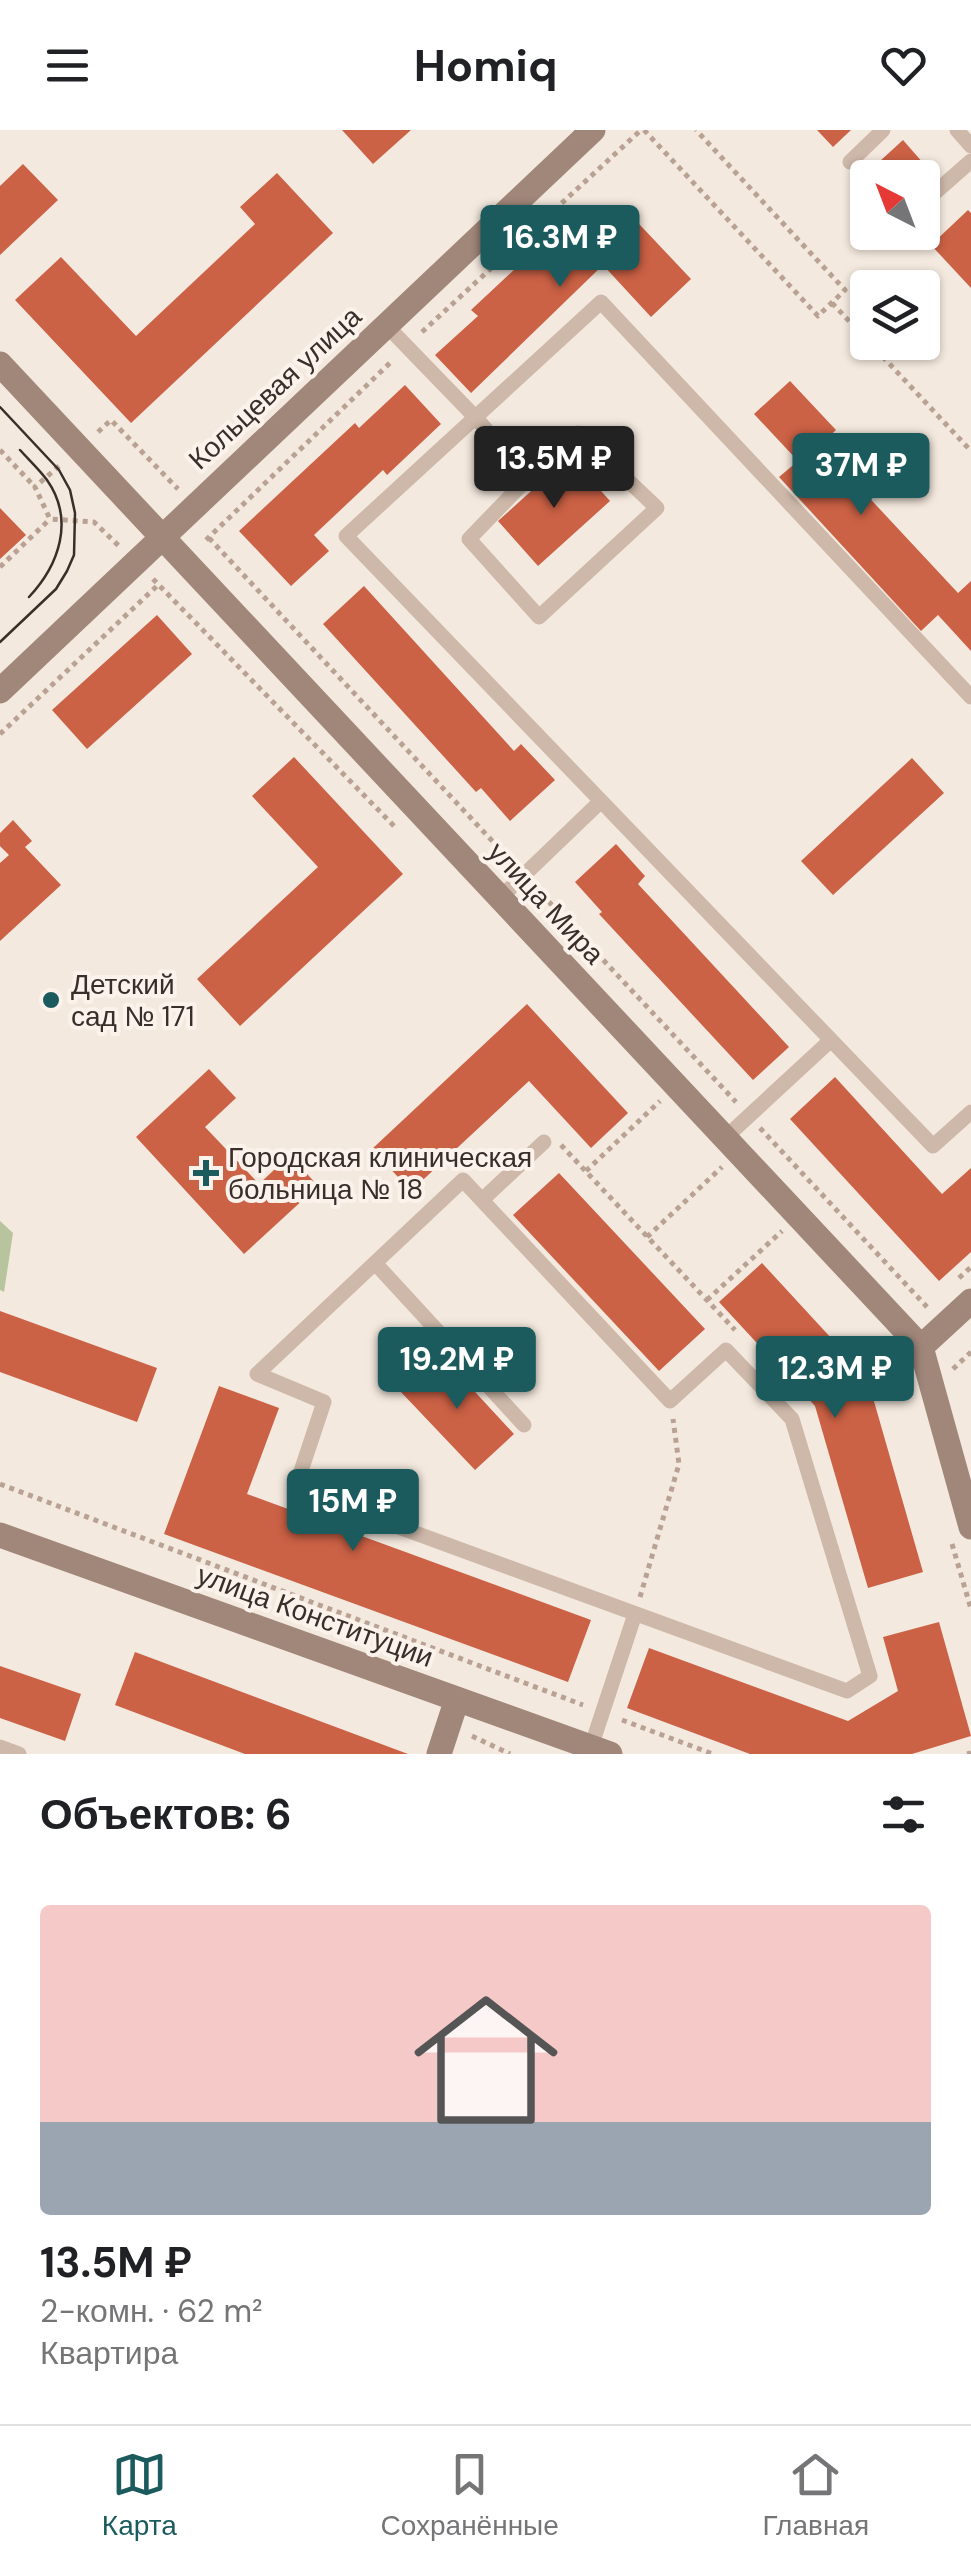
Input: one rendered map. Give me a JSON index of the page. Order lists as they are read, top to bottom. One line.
{"streets":{"street":["Кольцевая улица","улица Мира","улица Конституции"]},"crossings":[["Кольцевая улица","улица Мира"]],"places":{"other":["Детский сад № 171"],"health":["Городская клиническая больница № 18"]},"north":"top left","page":{"header":"Homiq","price":["16.3M ₽","13.5M ₽","37M ₽","19.2M ₽","12.3M ₽","15M ₽"],"heading":"Объектов: 6","list":[{"name":"13.5M ₽","note":"2-комн. · 62 m² · Квартира"}],"tabs":["Карта","Сохранённые","Главная"]}}
